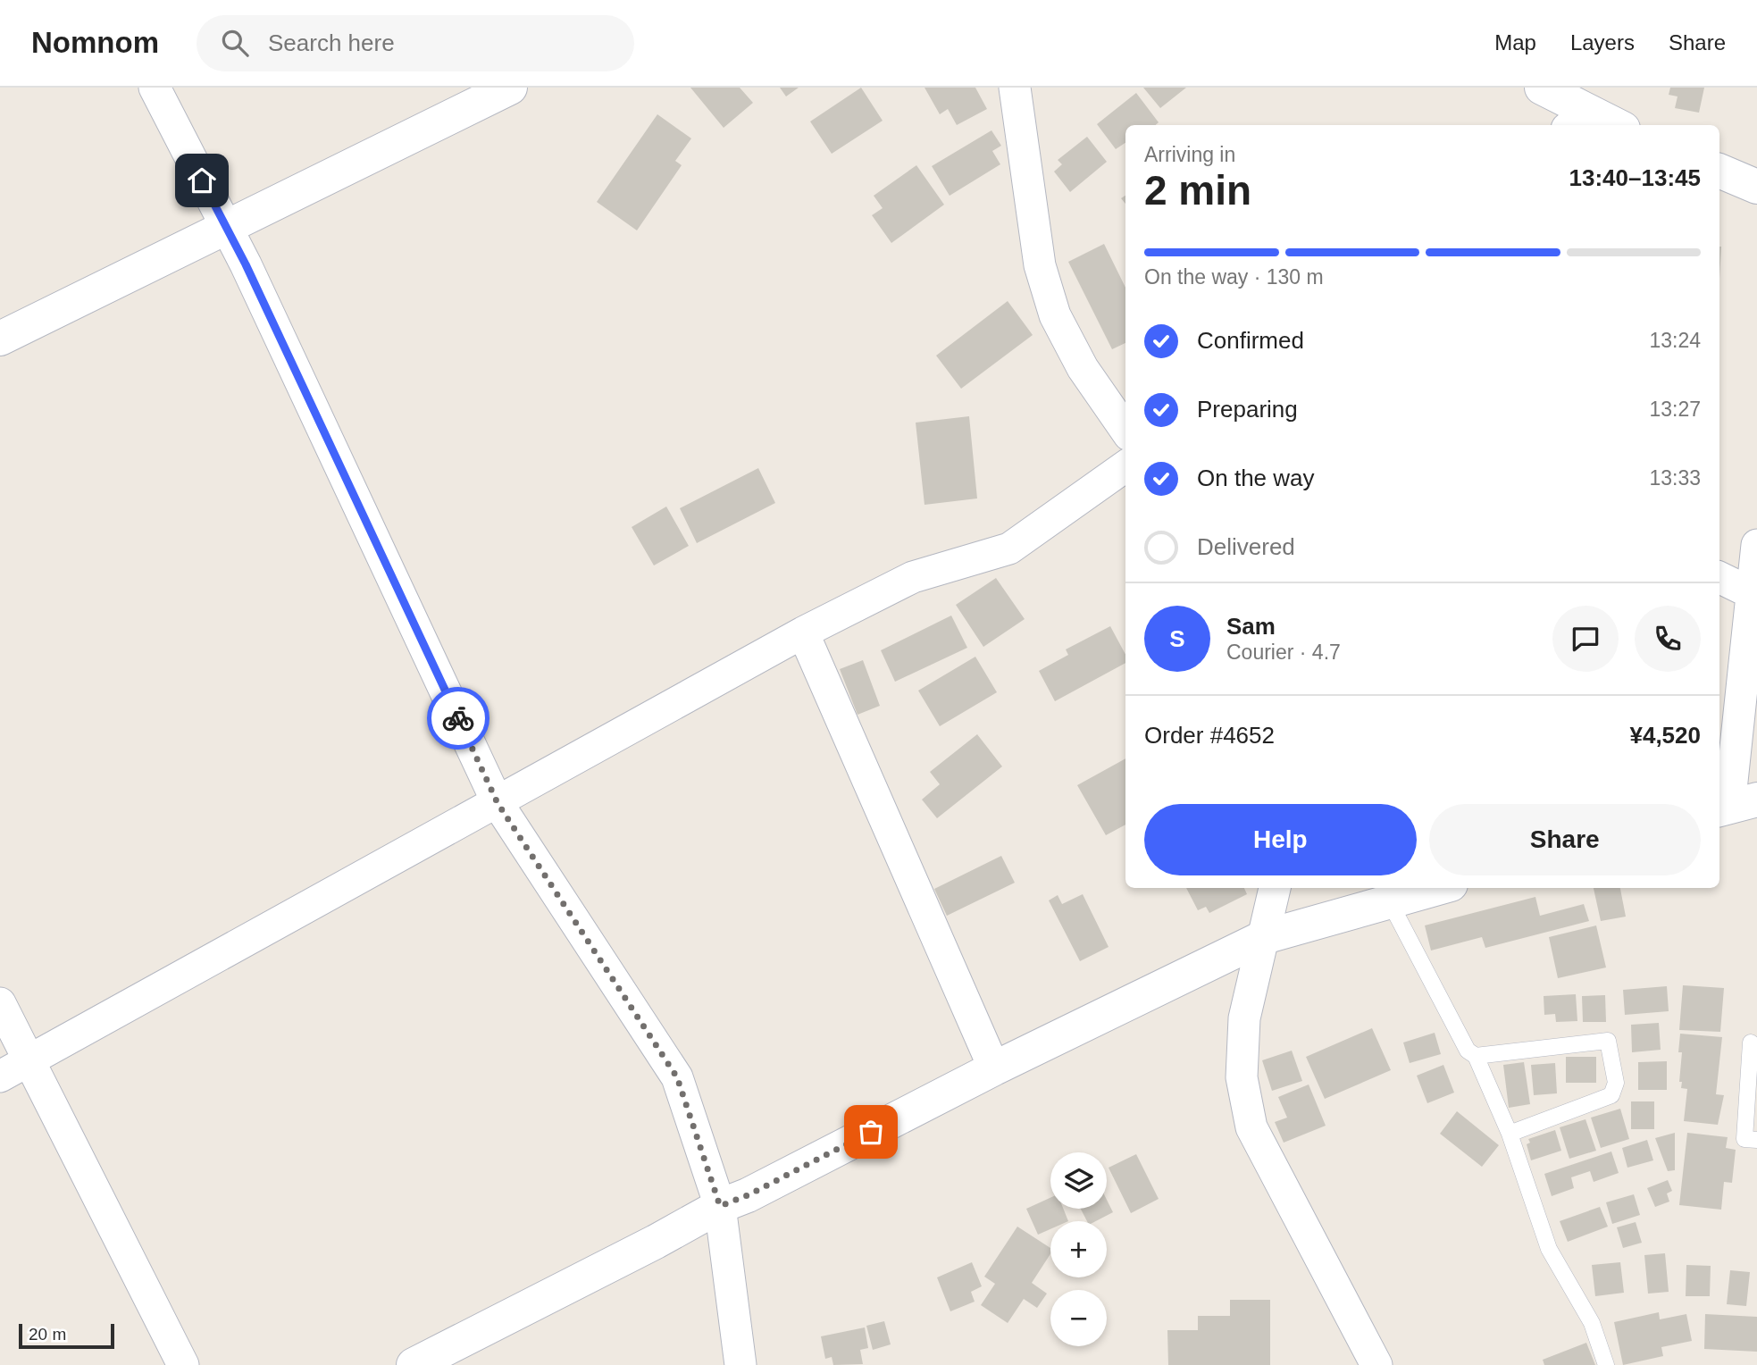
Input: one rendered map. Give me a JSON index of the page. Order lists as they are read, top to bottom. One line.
{"scale_bar":"20 m","page":{"header":"Nomnom","search":"Search here","nav":["Map","Layers","Share"],"heading":["2 min","Arriving in","13:40–13:45"],"panel":["Sam","Courier · 4.7","Order #4652","¥4,520"],"bar":"On the way · 130 m","list":[["Confirmed","13:24"],["Preparing","13:27"],["On the way","13:33"],"Delivered"],"round":"S","buttons":["Help","Share"],"map_buttons":["+","−"],"scale":"20 m"}}
